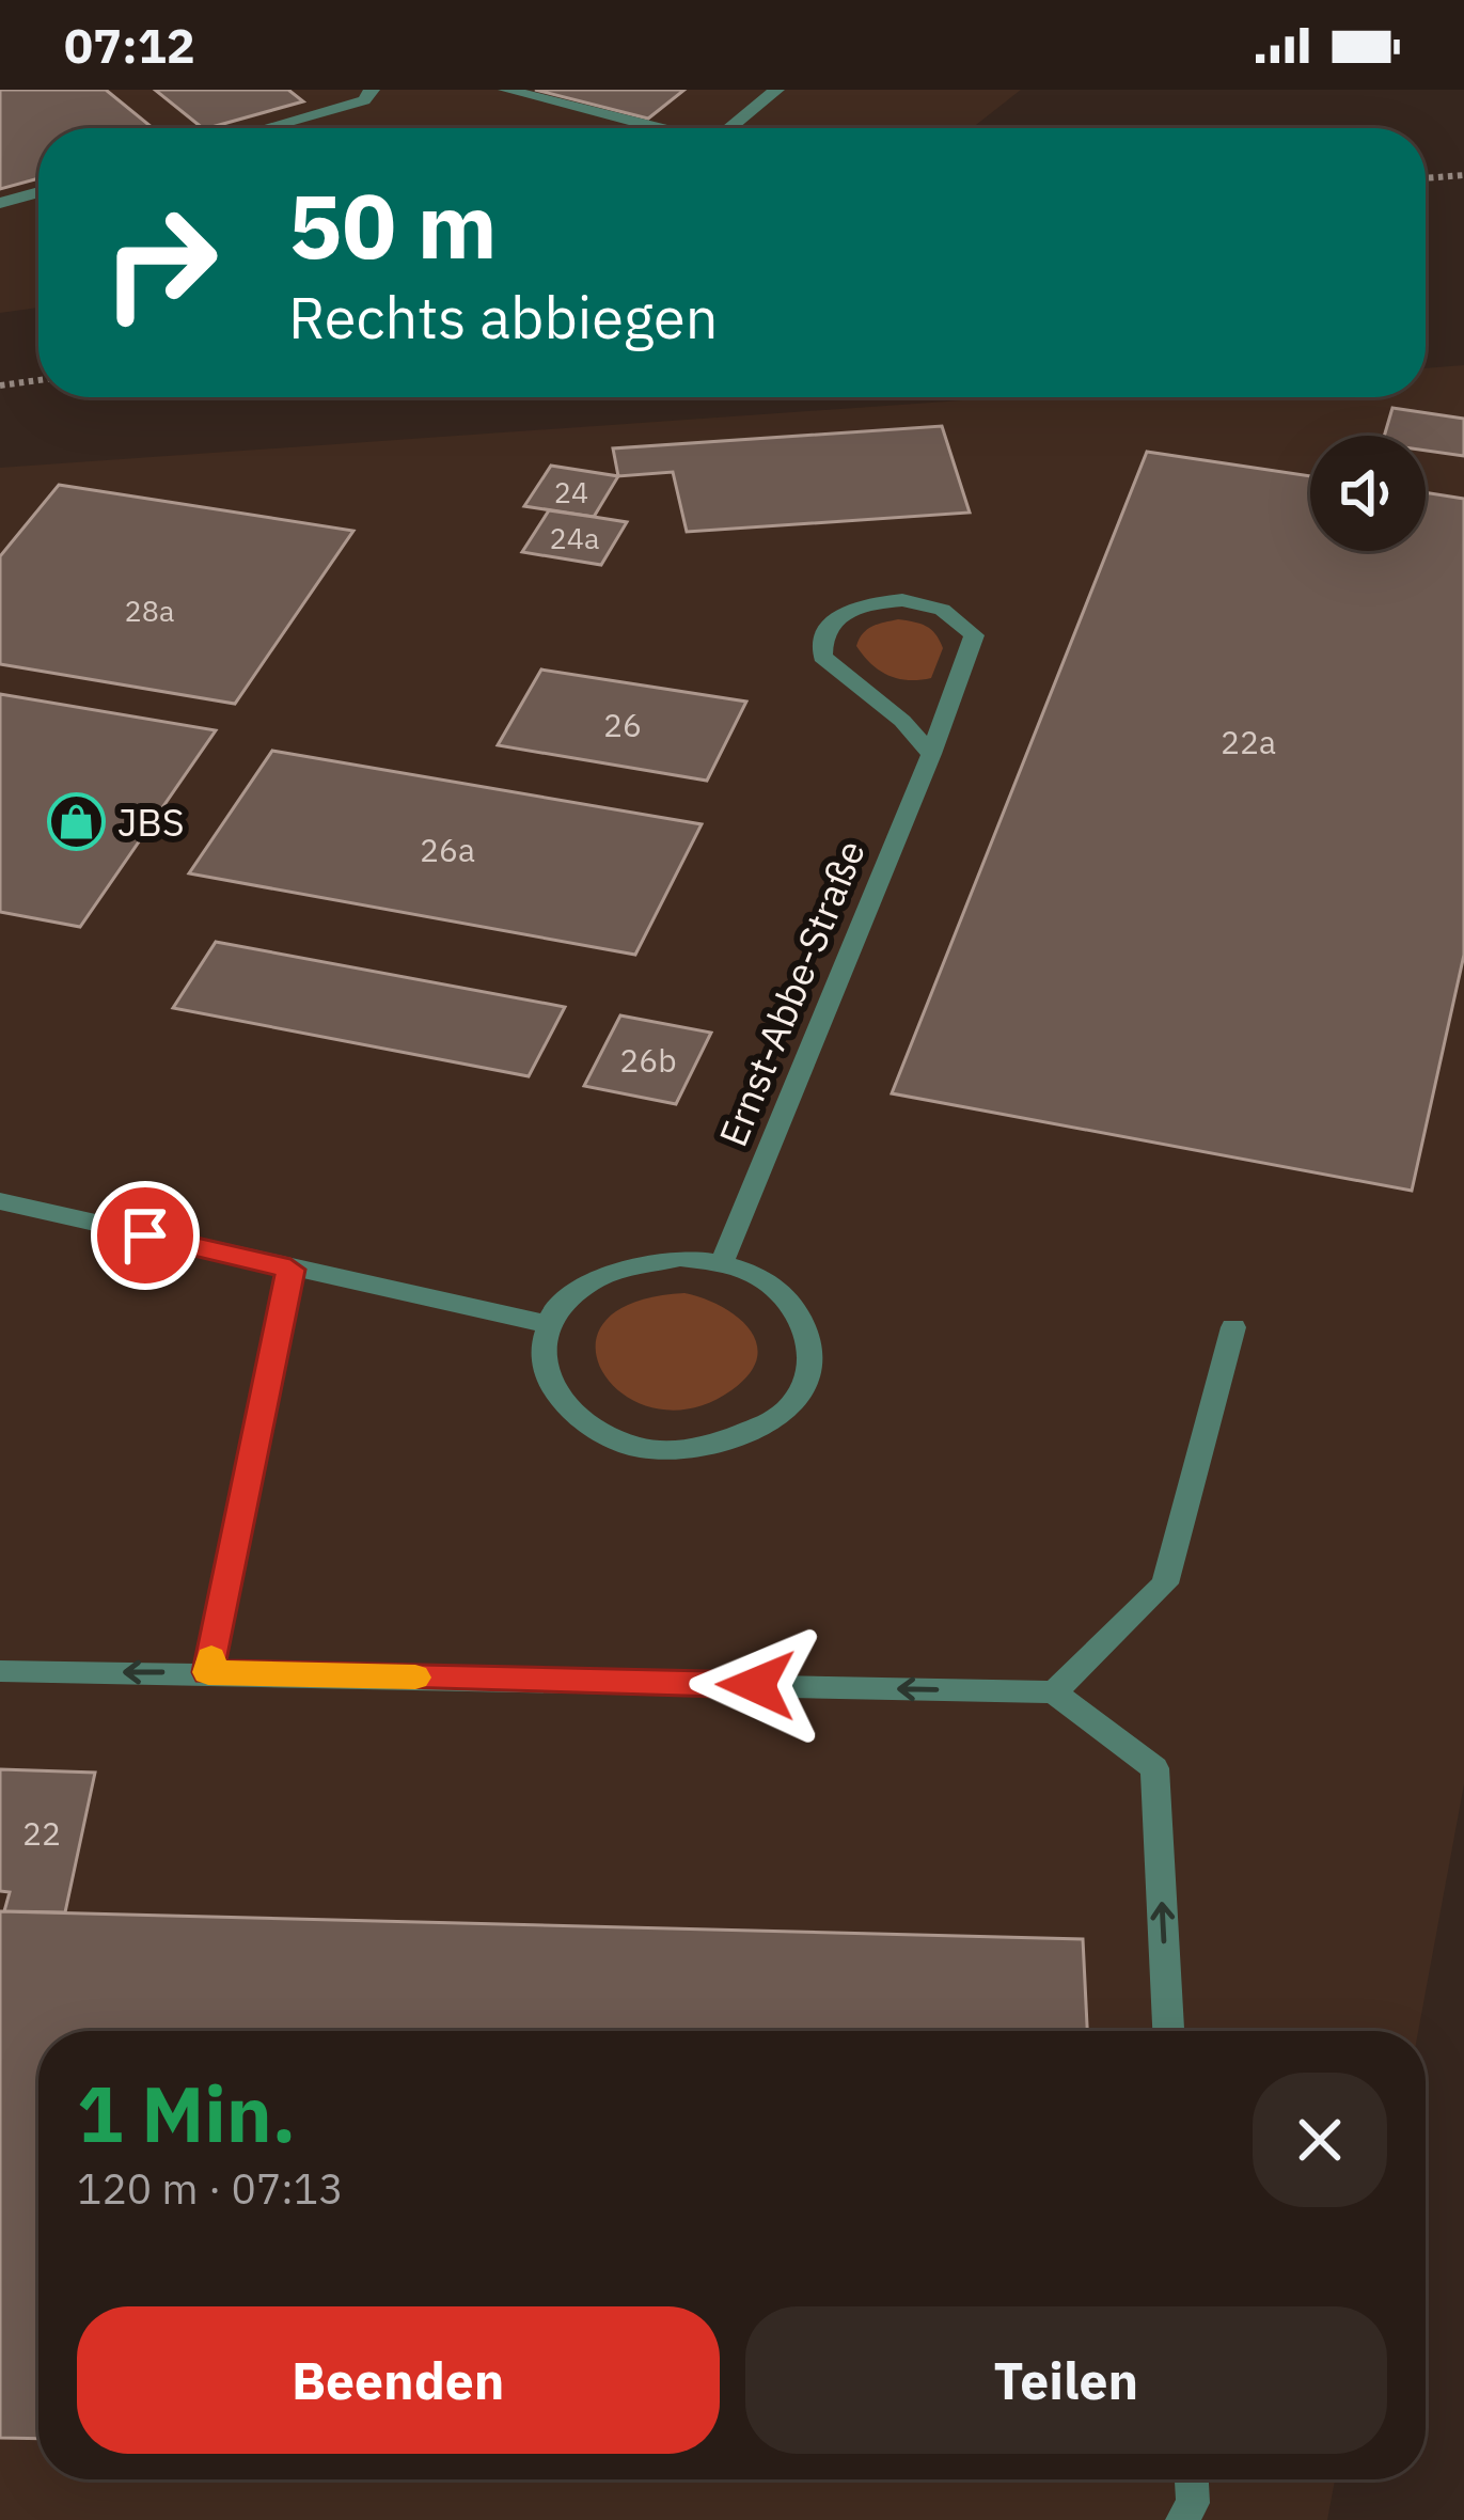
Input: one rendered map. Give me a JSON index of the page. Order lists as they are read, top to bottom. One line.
{"streets":{"street":["Ernst-Abbe-Straße"]},"places":{"shop":["JBS"]},"house_numbers":["24","24a","28a","26","22a","26a","26b","22"],"page":{"status":"07:12","turn":["50 m","Rechts abbiegen"],"heading":["1 Min.","120 m · 07:13"],"buttons":["Beenden","Teilen"]}}
